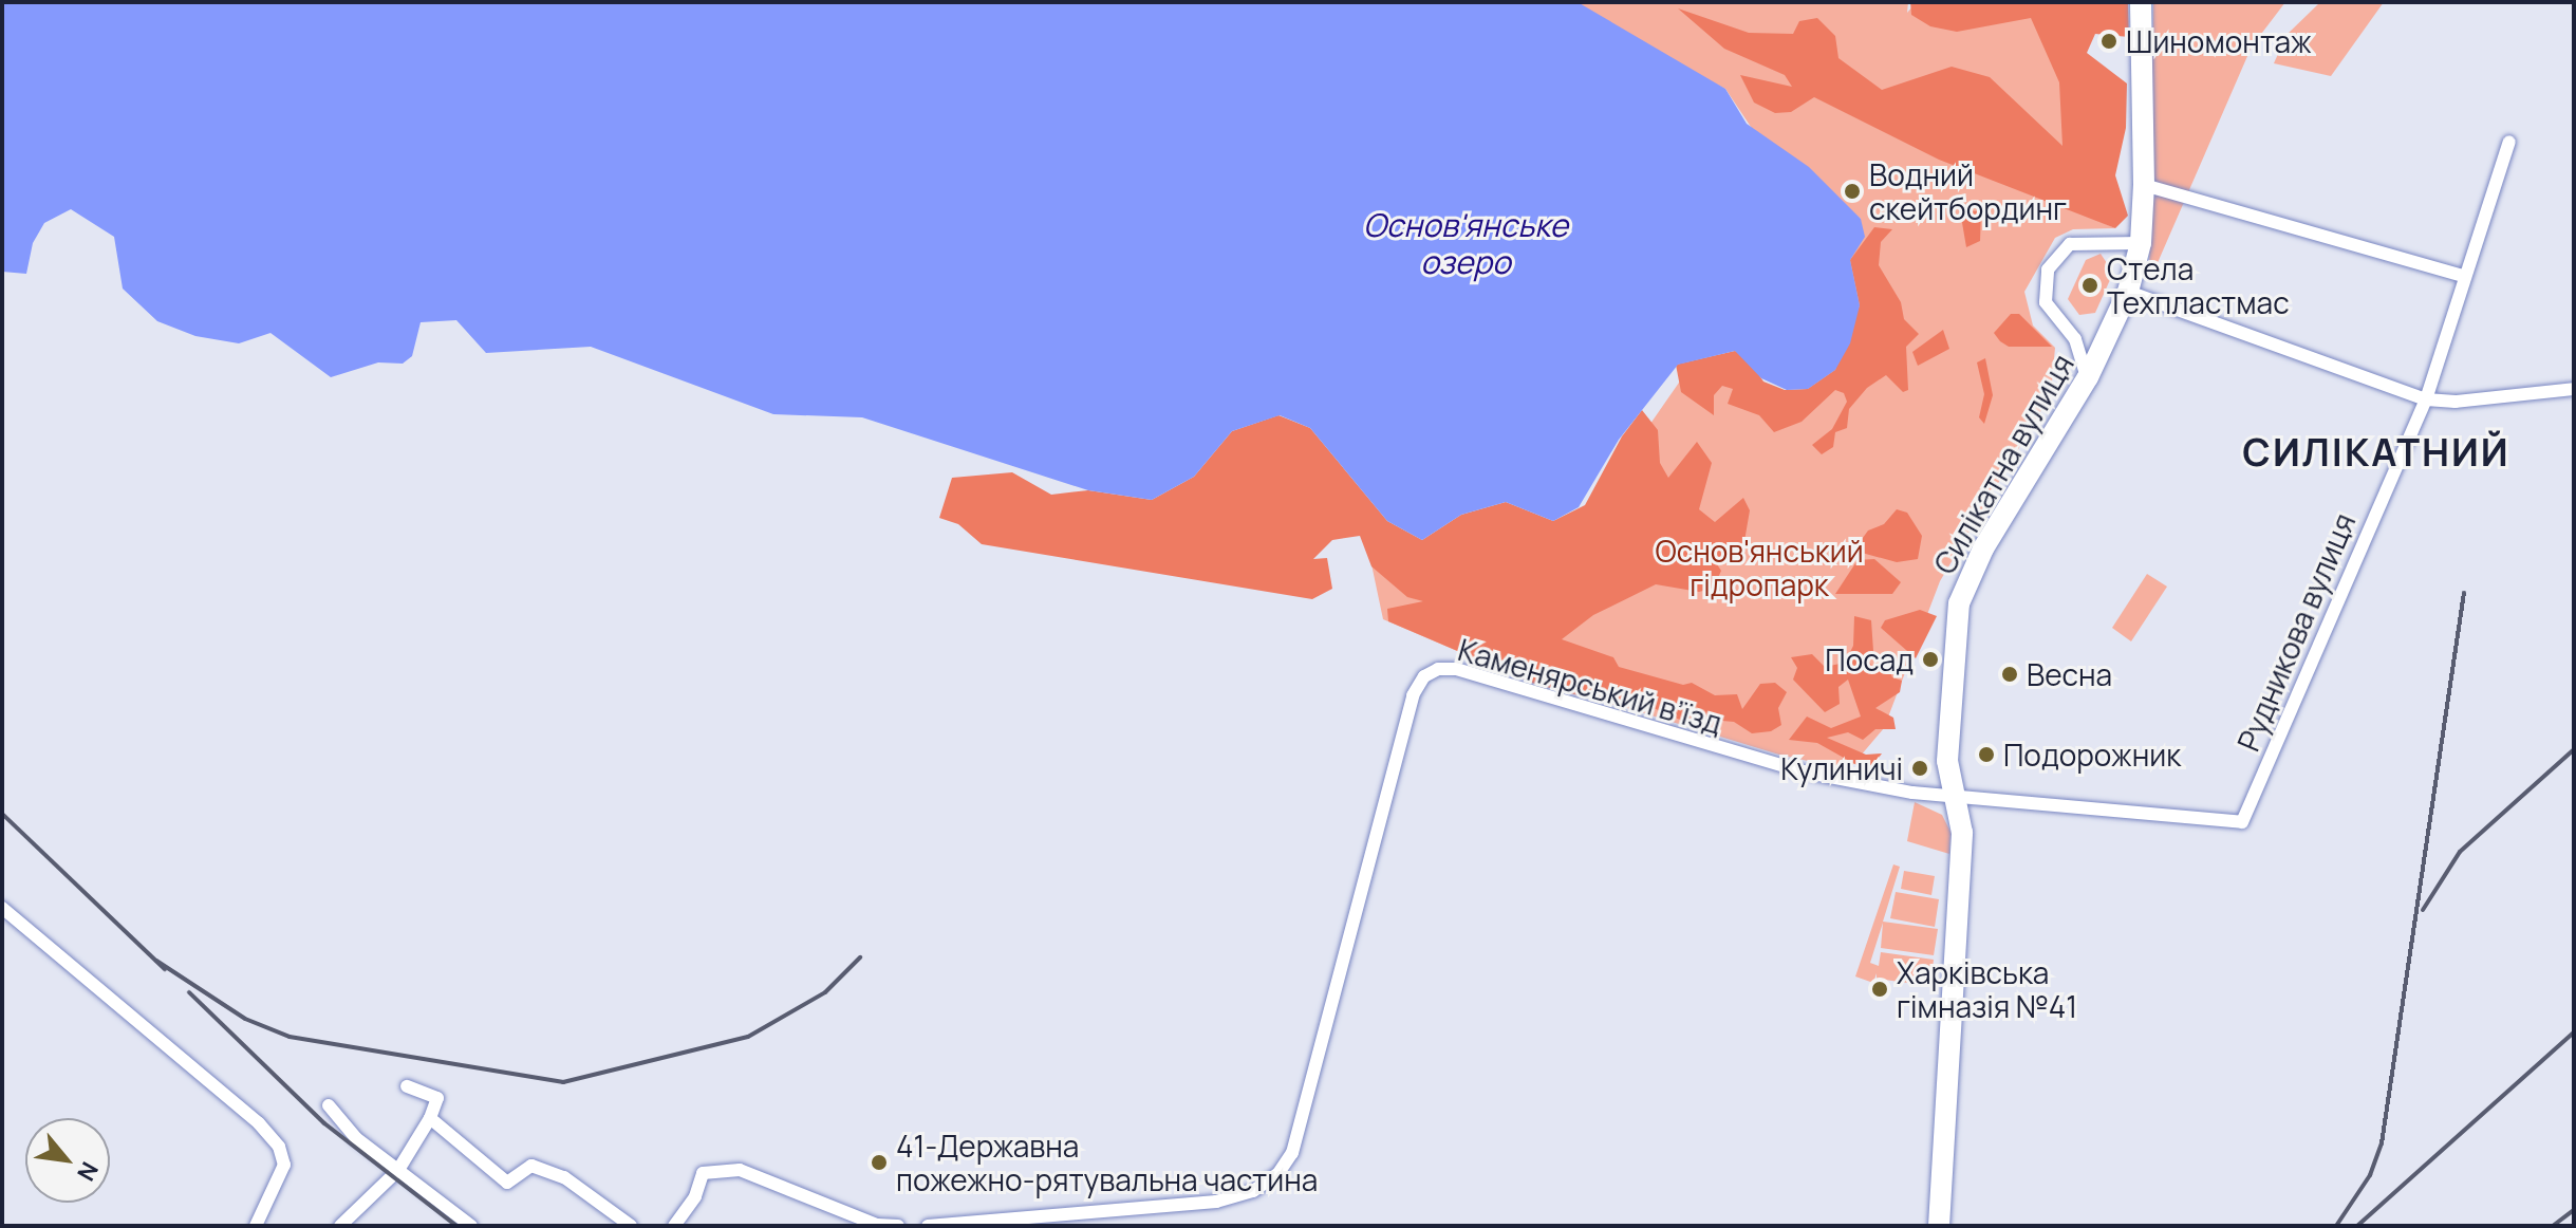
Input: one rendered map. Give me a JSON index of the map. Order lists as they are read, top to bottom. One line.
{"streets":{"main road":["Силікатна вулиця"],"street":["Рудникова вулиця","Каменярський в’їзд"]},"crossings":[["Силікатна вулиця","Рудникова вулиця"],["Силікатна вулиця","Каменярський в’їзд"],["Рудникова вулиця","Каменярський в’їзд"]],"districts":["СИЛІКАТНИЙ"],"water":["Основ'янське озеро"],"parks":["Основ'янський гідропарк"],"places":["Шиномонтаж","Водний скейтбординг","Стела Техпластмас","Посад","Весна","Подорожник","Кулиничі","Харківська гімназія №41","41-Державна пожежно-рятувальна частина"],"north":"bottom right"}
